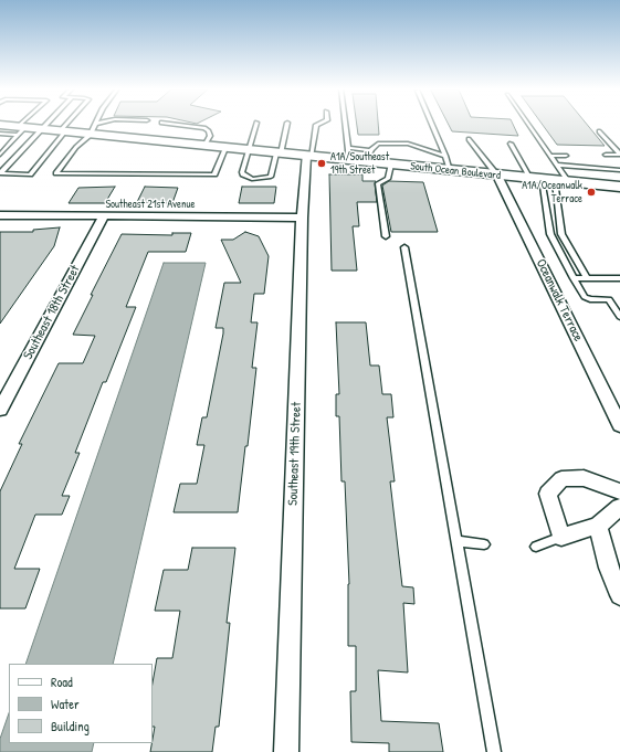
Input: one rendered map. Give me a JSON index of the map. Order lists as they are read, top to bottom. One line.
{"streets":{"main road":["South Ocean Boulevard"],"street":["Southeast 21st Avenue","Oceanwalk Terrace","Southeast 18th Street","Southeast 19th Street"]},"crossings":[["South Ocean Boulevard","Oceanwalk Terrace"],["South Ocean Boulevard","Southeast 19th Street"],["Southeast 21st Avenue","Southeast 18th Street"],["Southeast 21st Avenue","Southeast 19th Street"]],"places":["A1A/Southeast 19th Street","A1A/Oceanwalk Terrace"],"legend":["Road","Water","Building"]}
